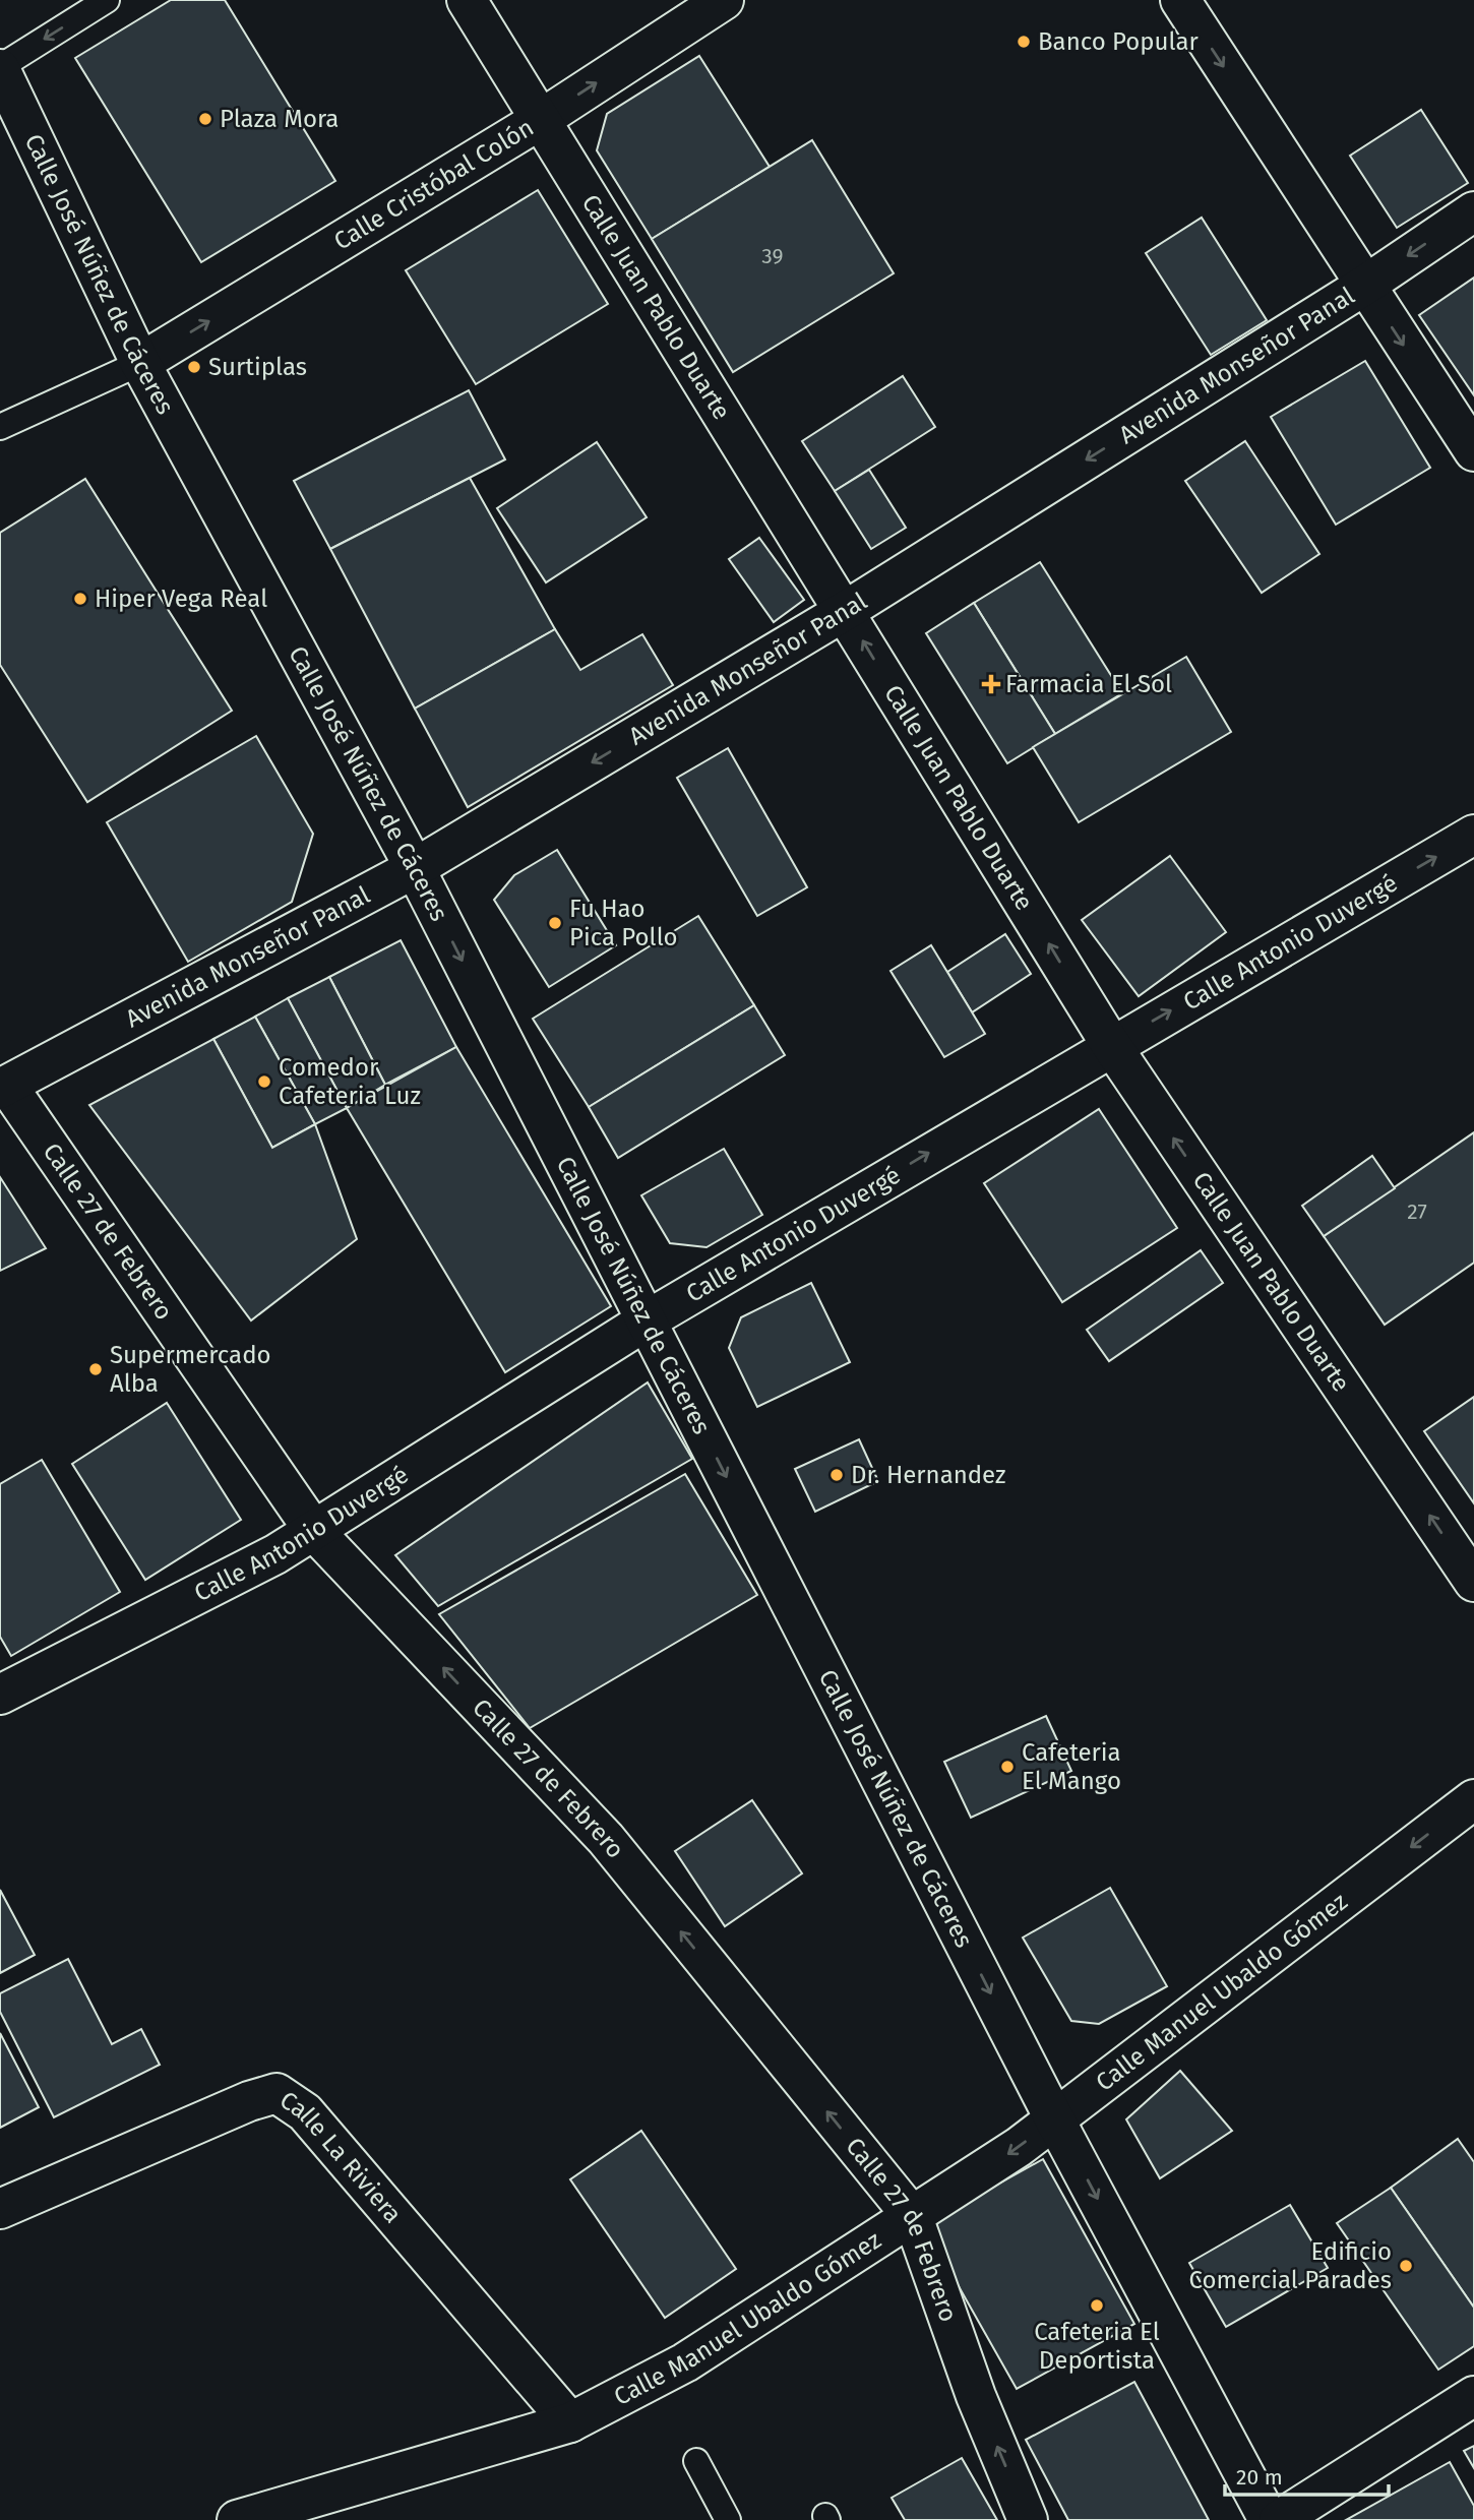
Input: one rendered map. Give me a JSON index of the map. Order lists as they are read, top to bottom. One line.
{"streets":{"street":["Calle Cristóbal Colón","Calle José Núñez de Cáceres","Calle Juan Pablo Duarte","Avenida Monseñor Panal","Calle Antonio Duvergé","Calle 27 de Febrero","Calle Manuel Ubaldo Gómez","Calle La Riviera"]},"crossings":[["Calle Cristóbal Colón","Calle José Núñez de Cáceres"],["Calle Cristóbal Colón","Calle Juan Pablo Duarte"],["Calle José Núñez de Cáceres","Avenida Monseñor Panal"],["Calle José Núñez de Cáceres","Calle Antonio Duvergé"],["Calle José Núñez de Cáceres","Calle Manuel Ubaldo Gómez"],["Calle Juan Pablo Duarte","Avenida Monseñor Panal"],["Calle Juan Pablo Duarte","Calle Antonio Duvergé"],["Avenida Monseñor Panal","Calle 27 de Febrero"],["Calle Antonio Duvergé","Calle 27 de Febrero"],["Calle 27 de Febrero","Calle Manuel Ubaldo Gómez"],["Calle Manuel Ubaldo Gómez","Calle La Riviera"]],"one_way":["Calle Cristóbal Colón","Calle José Núñez de Cáceres","Calle Juan Pablo Duarte","Avenida Monseñor Panal","Calle Antonio Duvergé","Calle 27 de Febrero","Calle Manuel Ubaldo Gómez"],"places":{"other":["Banco Popular","Plaza Mora","Surtiplas","Hiper Vega Real","Fu Hao Pica Pollo","Comedor Cafeteria Luz","Supermercado Alba","Dr. Hernandez","Cafeteria El Mango","Edificio Comercial Parades","Cafeteria El Deportista"],"health":["Farmacia El Sol"]},"house_numbers":["39","27"],"scale_bar":"20 m"}
